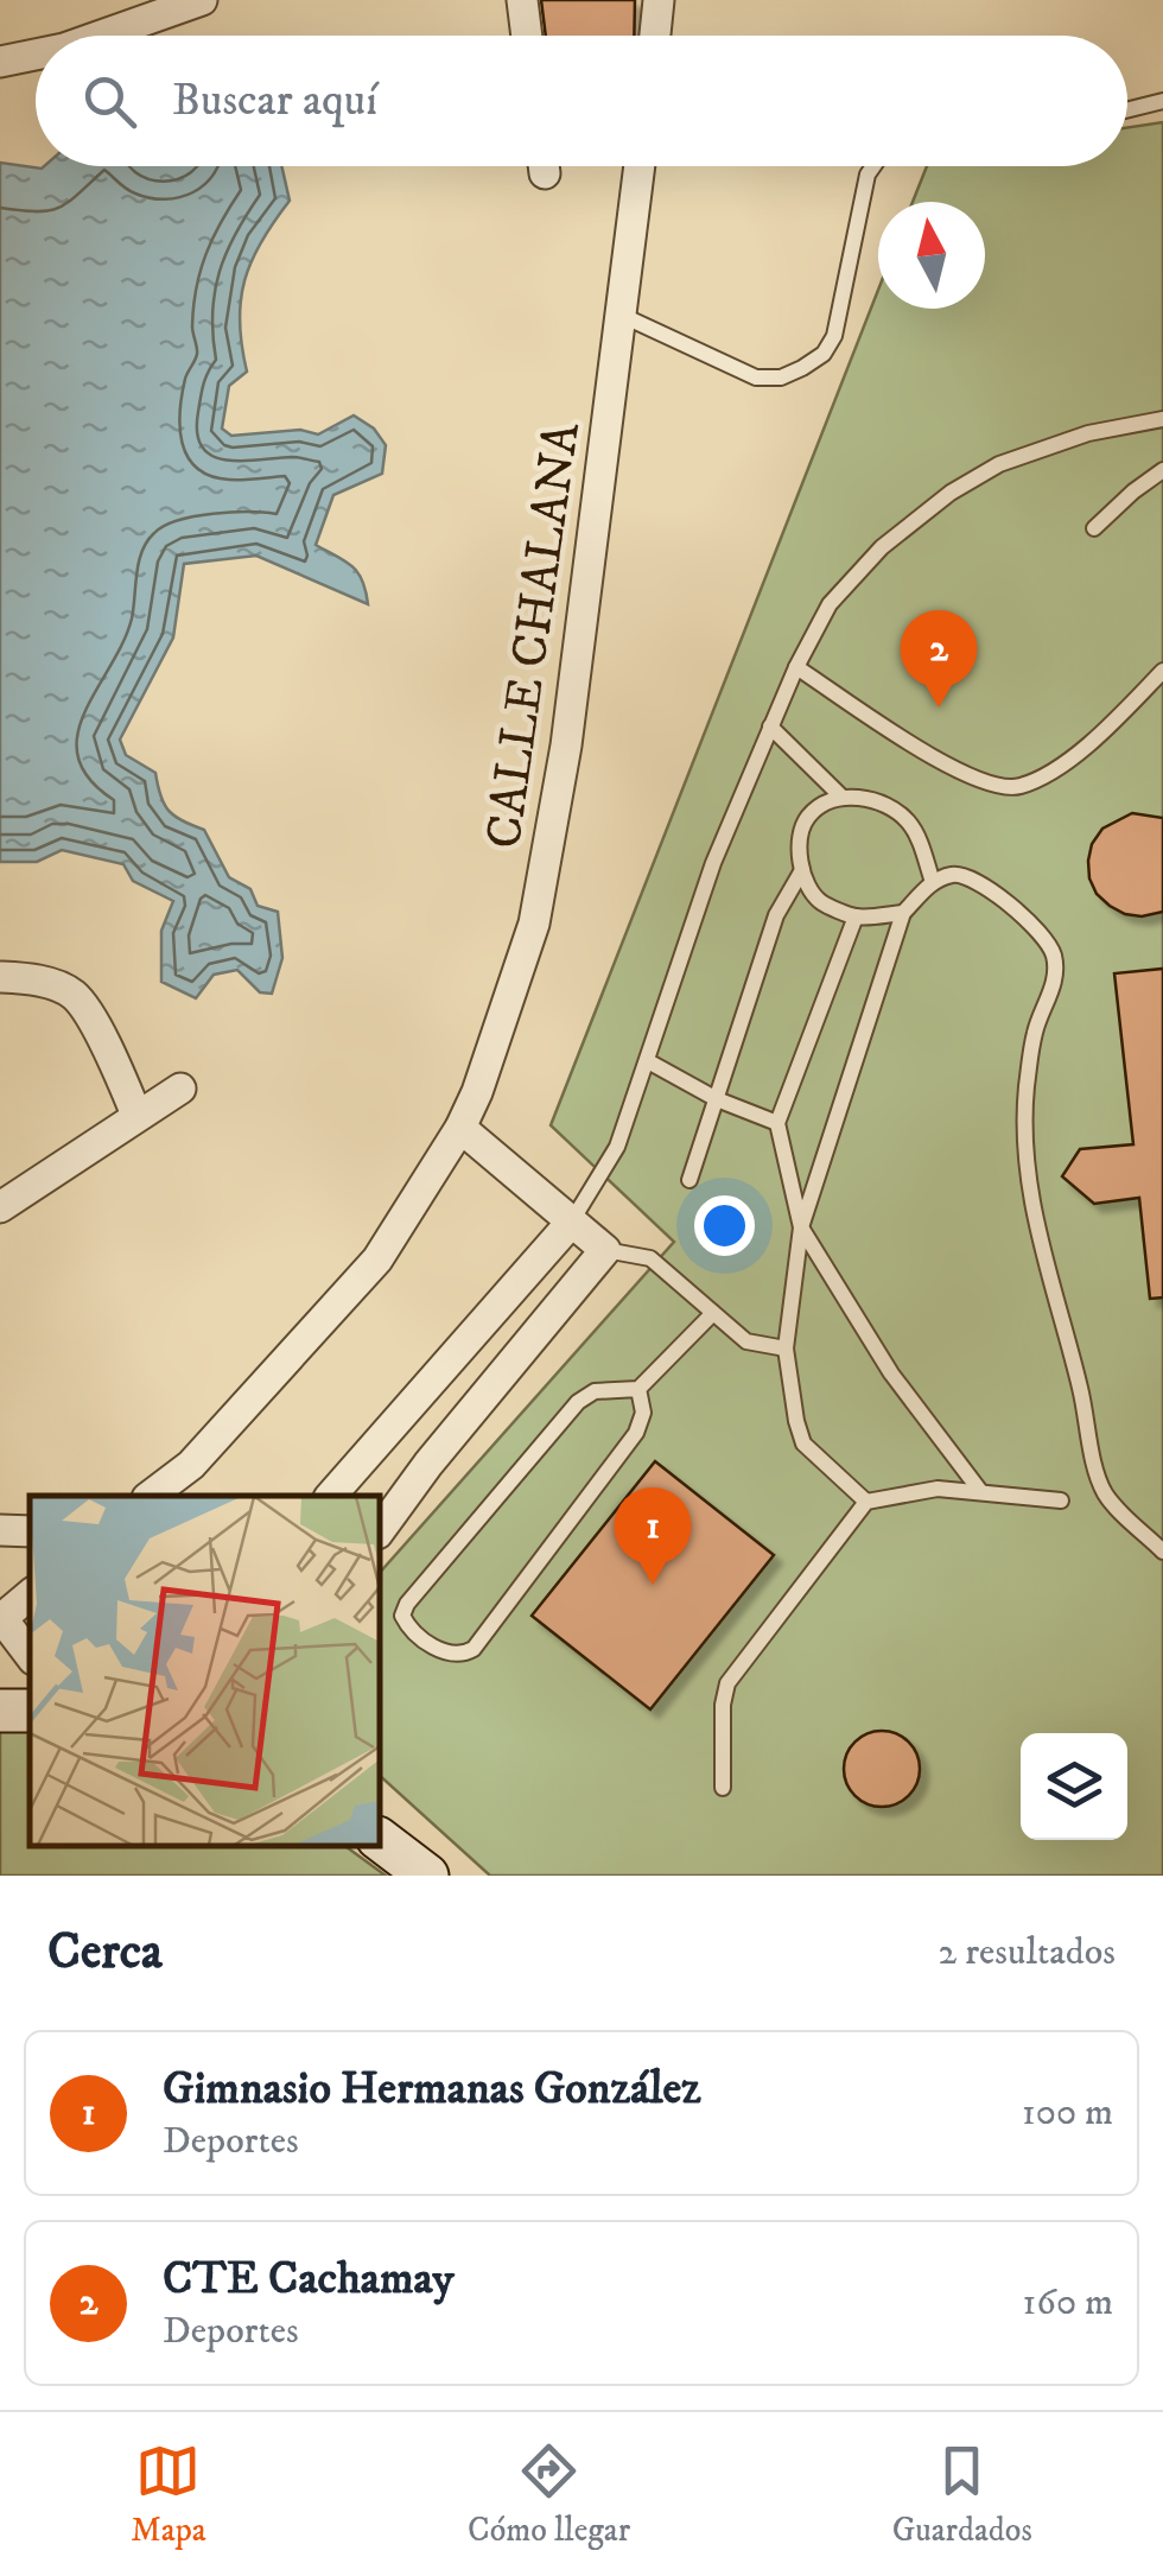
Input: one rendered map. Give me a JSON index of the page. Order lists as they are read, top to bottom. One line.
{"streets":{"street":["CALLE CHALANA"]},"north":"top","page":{"search":"Buscar aquí","pins":["2","1"],"heading":["Cerca","2 resultados"],"list":[{"mark":"1","name":"Gimnasio Hermanas González","note":"Deportes","value":"100 m"},{"mark":"2","name":"CTE Cachamay","note":"Deportes","value":"160 m"}],"nav":["Mapa","Cómo llegar","Guardados"]}}
